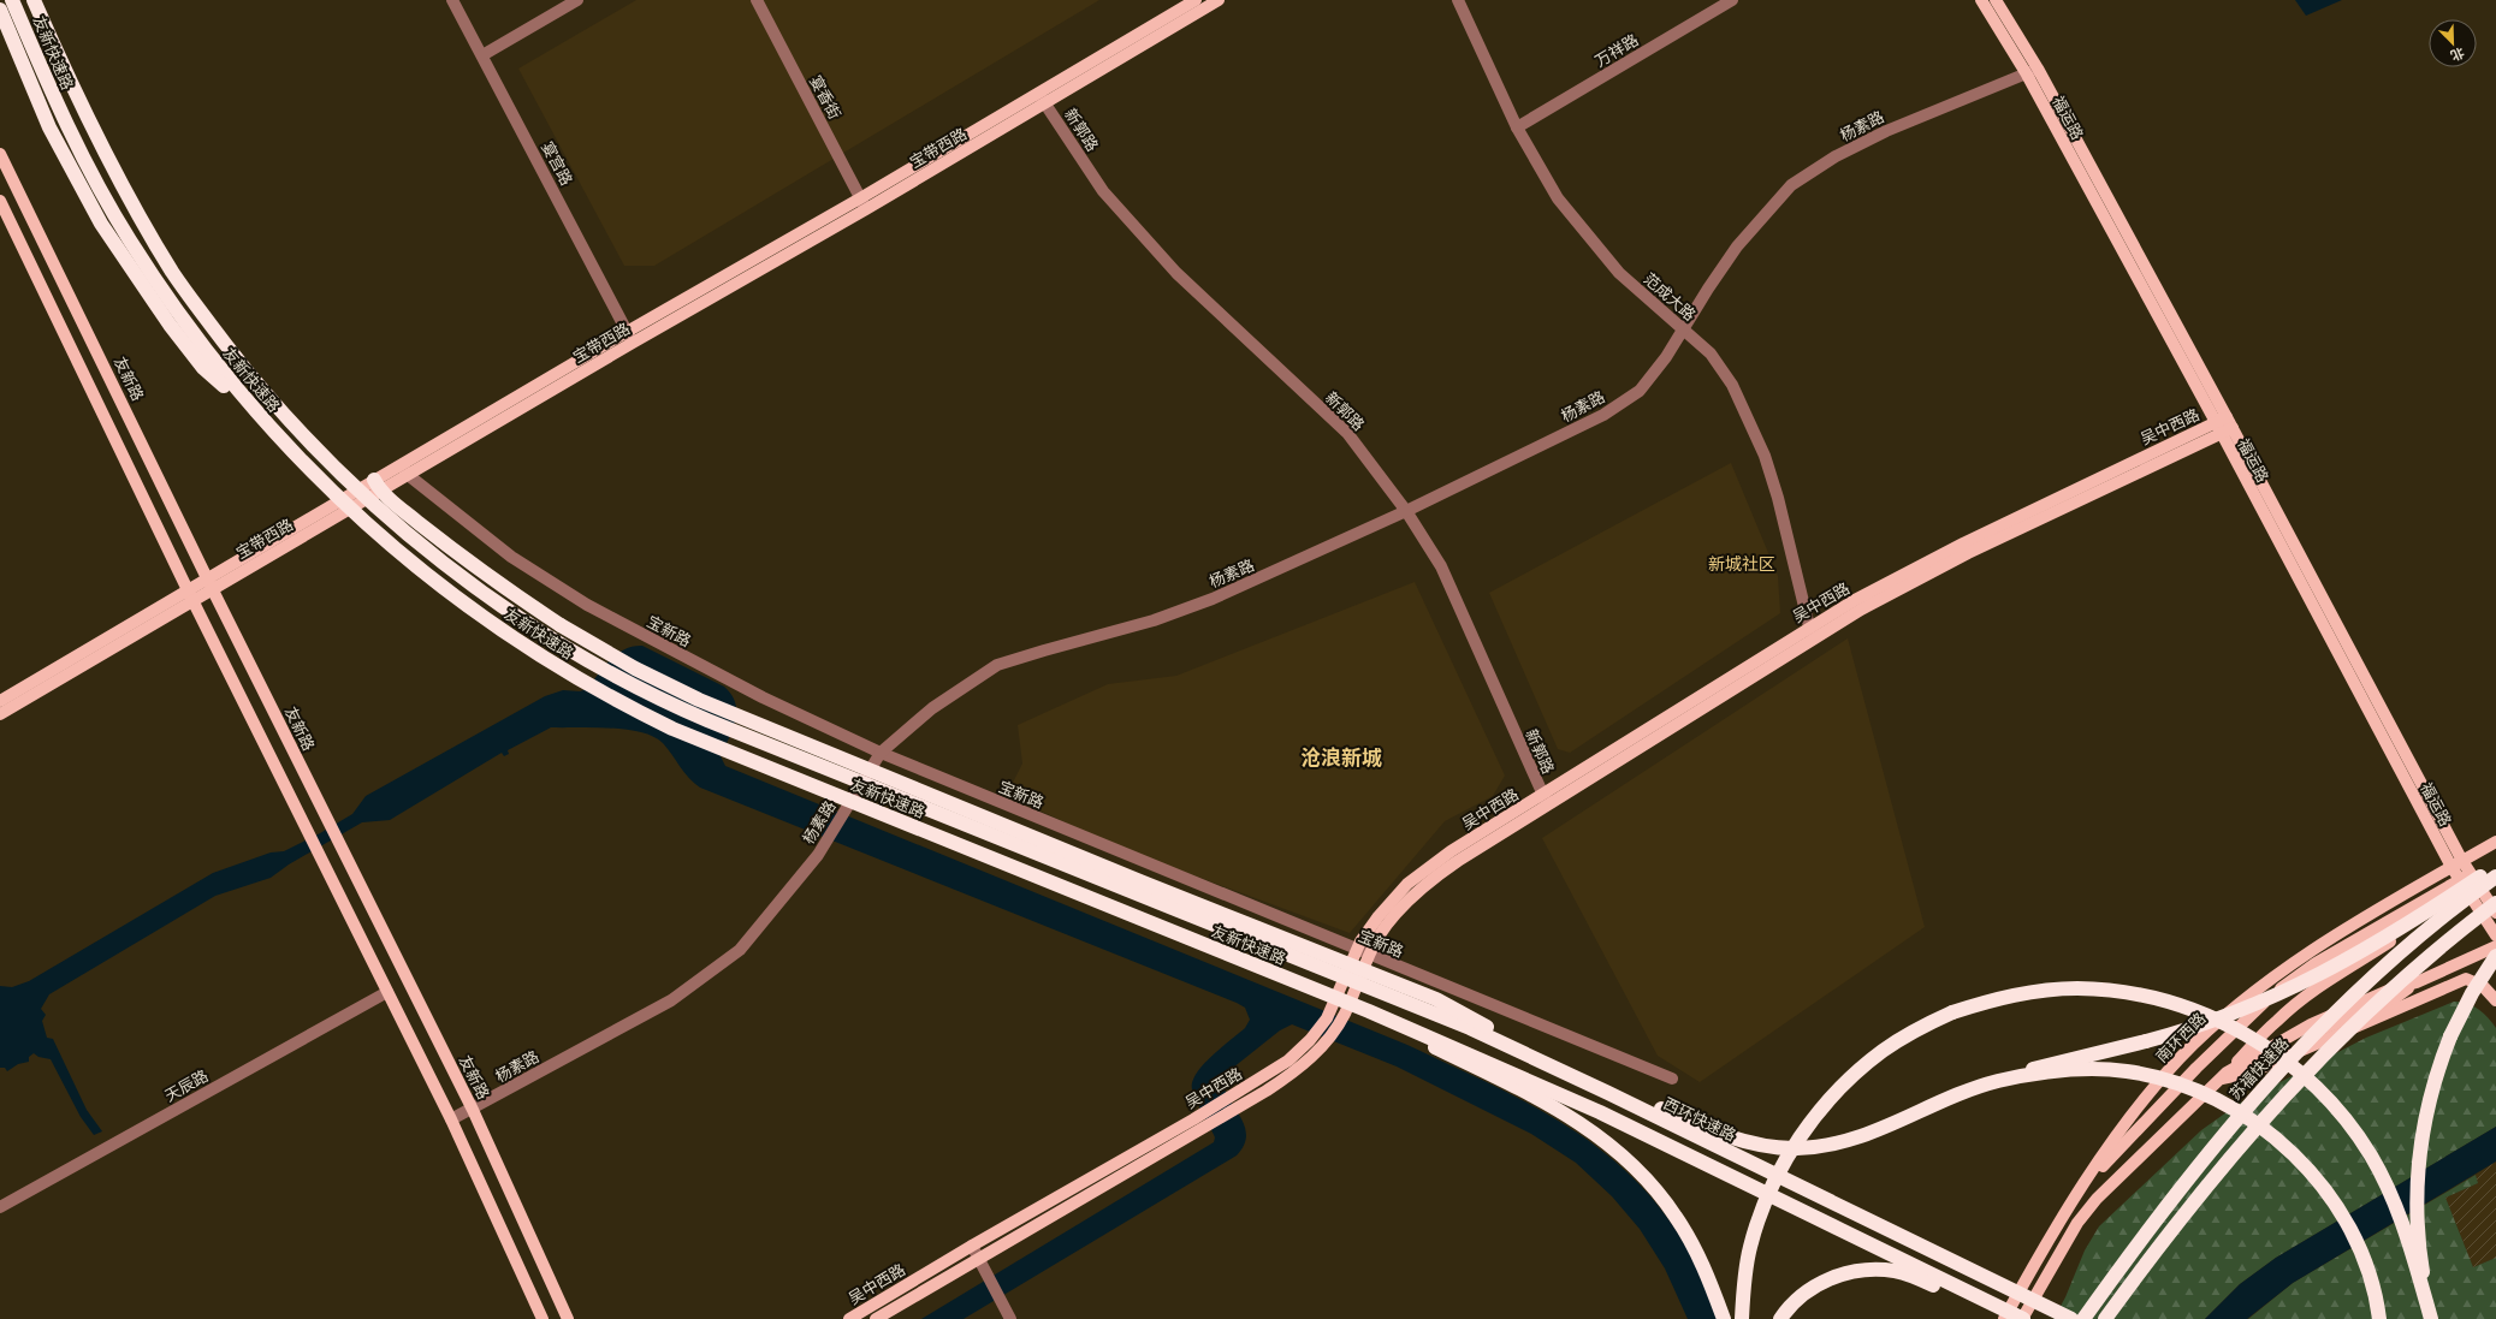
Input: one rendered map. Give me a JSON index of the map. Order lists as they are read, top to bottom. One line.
{"streets":{"highway":["友新快速路","苏福快速路","西环快速路"],"main road":["福运路","宝带西路","友新路","吴中西路","南环西路"],"street":["万祥路","宴香街","杨素路","新郭路","宴宫路","范成大路","宝新路","天辰路"]},"crossings":[["万祥路","范成大路"],["友新快速路","西环快速路"],["宴香街","宝带西路"],["福运路","杨素路"],["福运路","吴中西路"],["福运路","南环西路"],["杨素路","新郭路"],["杨素路","范成大路"],["杨素路","友新路"],["杨素路","宝新路"],["新郭路","宝带西路"],["新郭路","吴中西路"],["宝带西路","宴宫路"],["宝带西路","友新路"],["宝带西路","宝新路"],["范成大路","吴中西路"],["吴中西路","宝新路"]],"districts":["新城社区","沧浪新城"],"north":"bottom right"}
